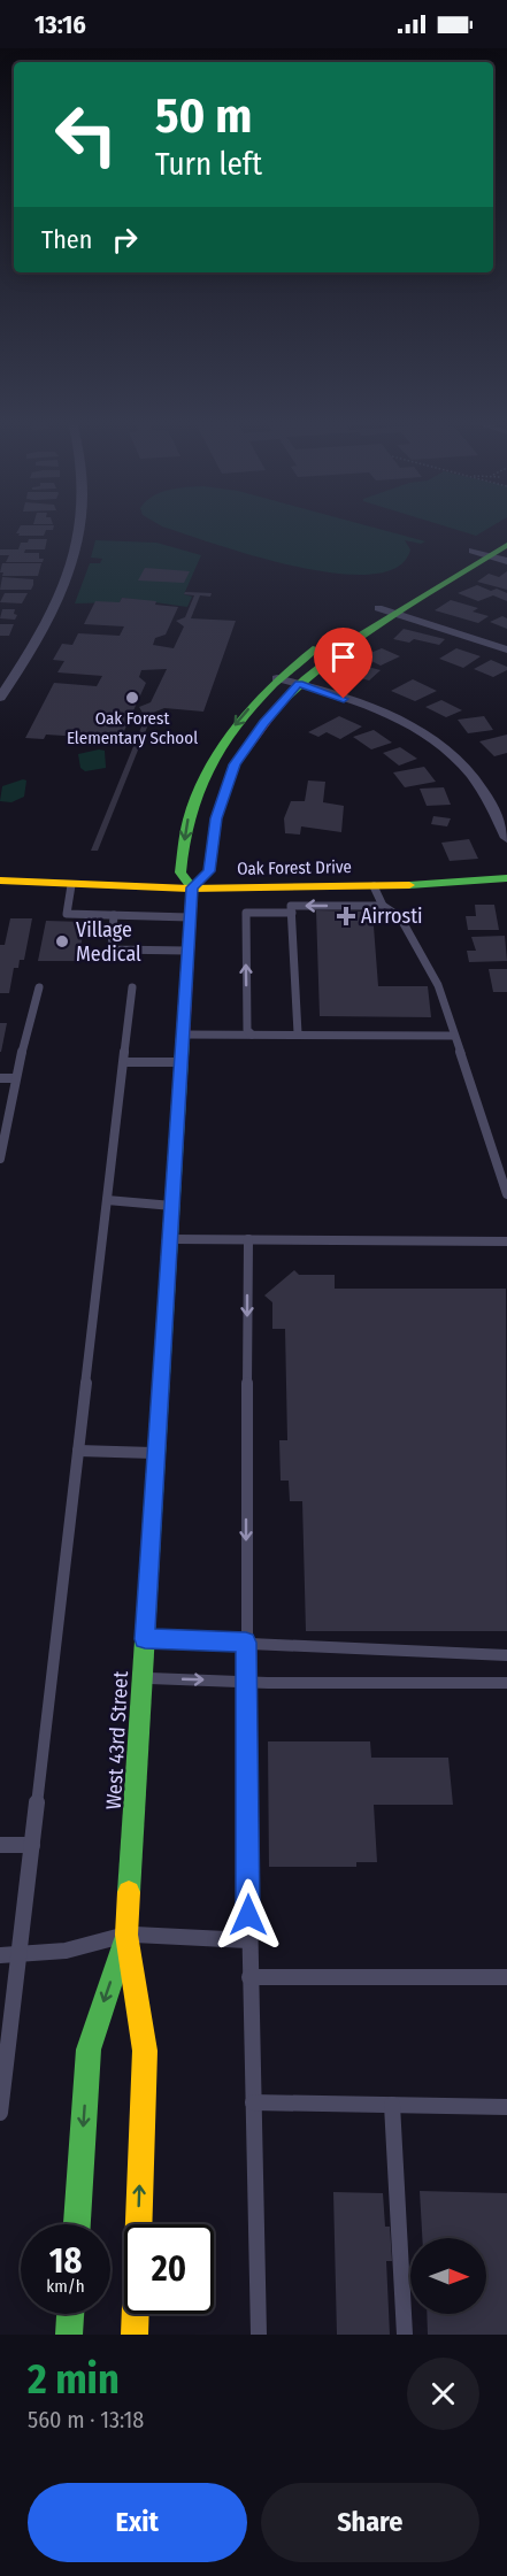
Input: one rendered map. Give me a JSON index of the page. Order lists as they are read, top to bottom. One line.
{"streets":{"main road":["Oak Forest Drive","West 43rd Street"]},"crossings":[["Oak Forest Drive","West 43rd Street"]],"places":{"other":["Oak Forest Elementary School","Village Medical"],"health":["Airrosti"]},"north":"right","page":{"status":"13:16","turn":["50 m","Turn left"],"then":"Then","speed":"18 km/h","limit":"20","heading":["2 min","560 m · 13:18"],"buttons":["Exit","Share"]}}
